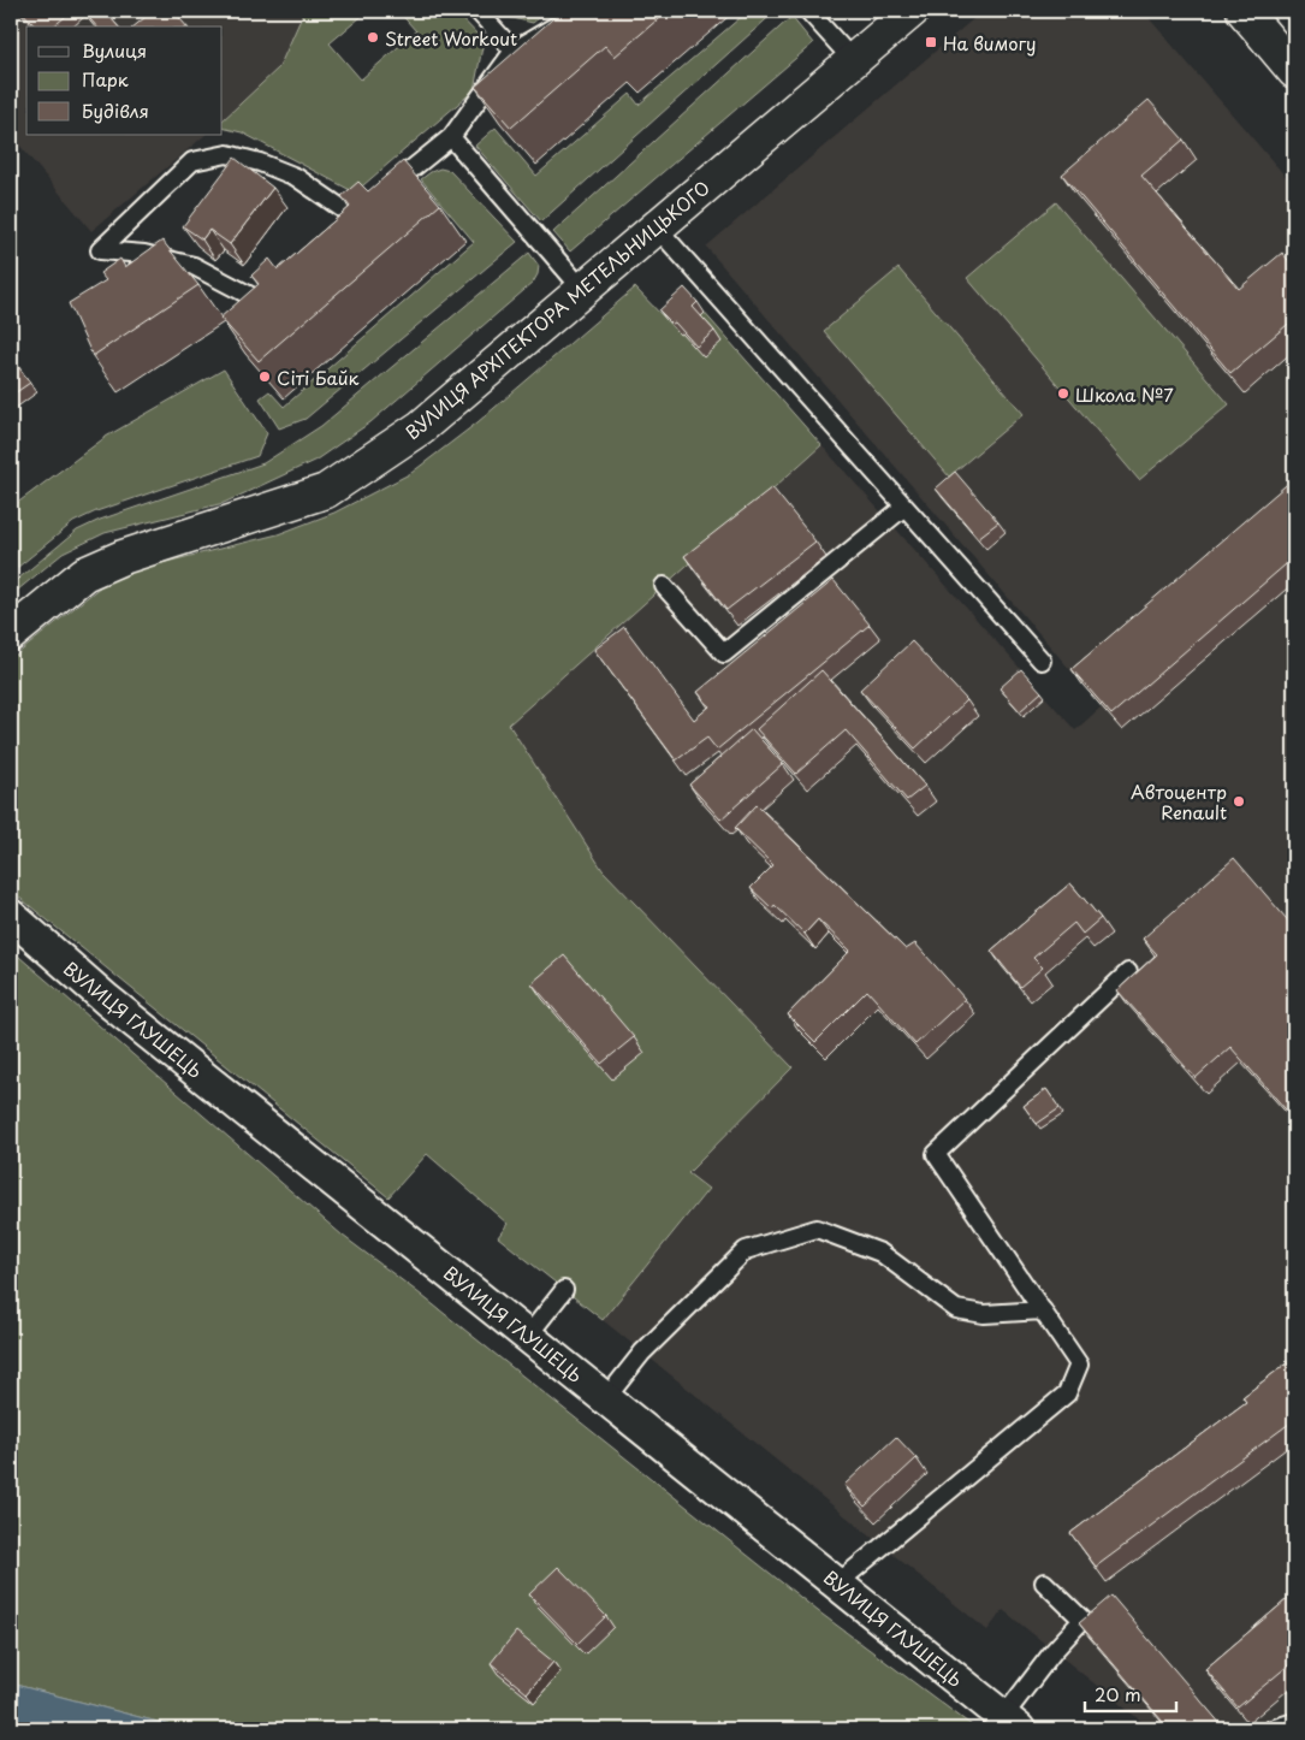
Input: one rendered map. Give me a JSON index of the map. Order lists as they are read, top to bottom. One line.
{"streets":{"street":["ВУЛИЦЯ АРХІТЕКТОРА МЕТЕЛЬНИЦЬКОГО","ВУЛИЦЯ ГЛУШЕЦЬ"]},"places":{"other":["Street Workout","Сіті Байк","Школа №7","Автоцентр Renault"],"transit":["На вимогу"]},"legend":["Вулиця","Парк","Будівля"],"scale_bar":"20 m"}
